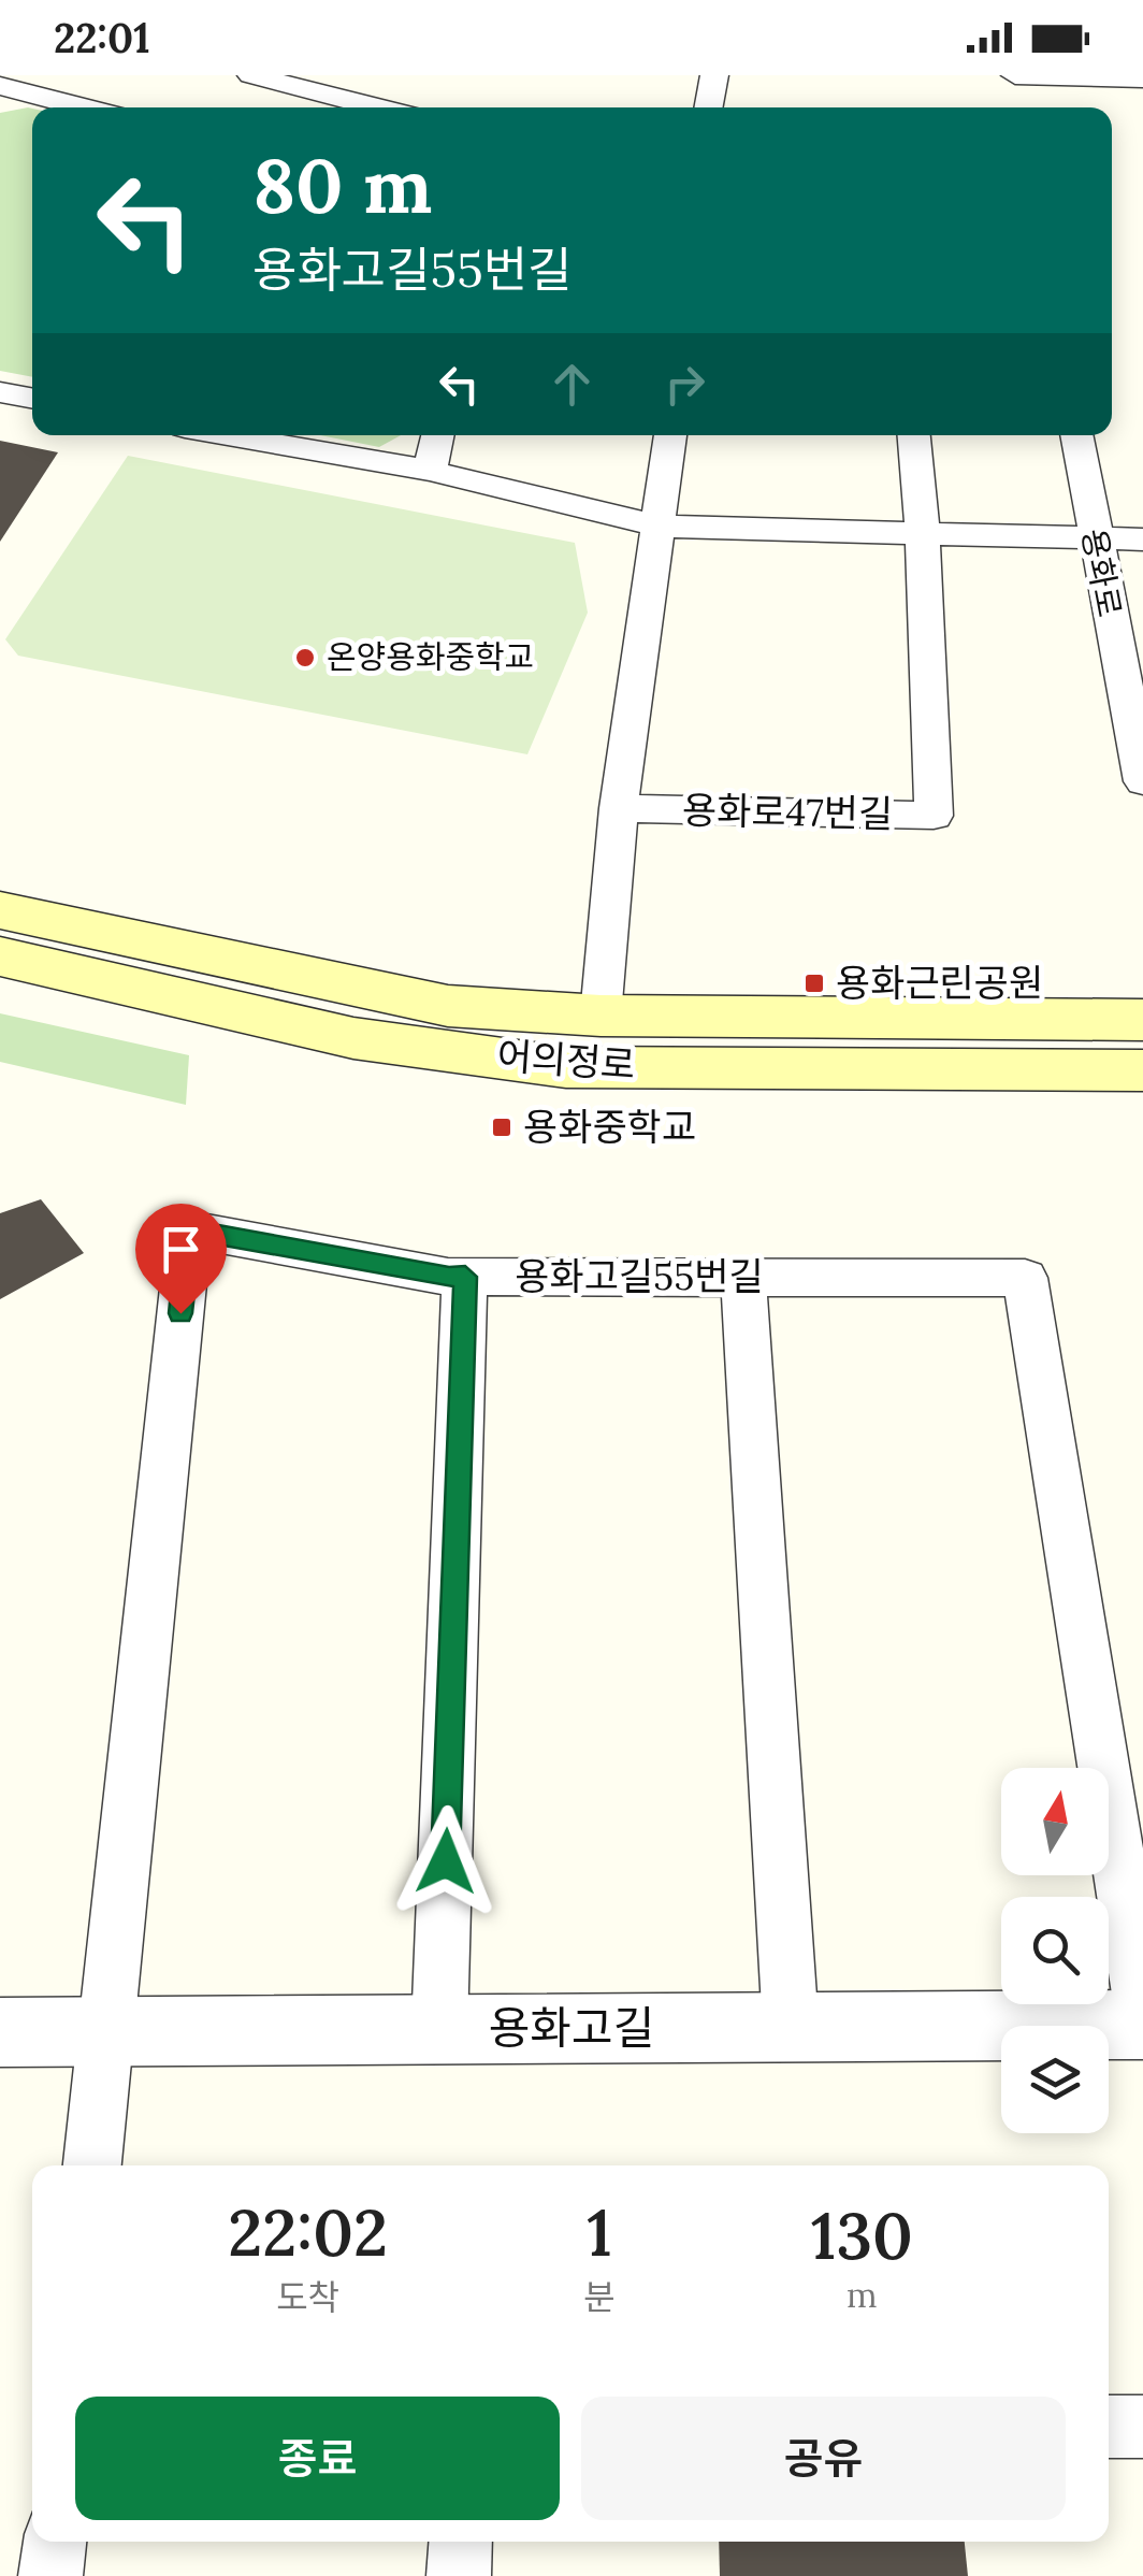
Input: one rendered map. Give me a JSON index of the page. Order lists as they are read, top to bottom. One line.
{"streets":{"main road":["어의정로"],"street":["용화로","용화로47번길","용화고길55번길","용화고길"]},"crossings":[["용화고길55번길","용화고길"]],"places":{"other":["온양용화중학교"],"transit":["용화근린공원","용화중학교"]},"north":"top","page":{"status":"22:01","turn":["80 m","용화고길55번길"],"eta":["22:02","도착","1","분","130","m"],"buttons":["종료","공유"]}}
